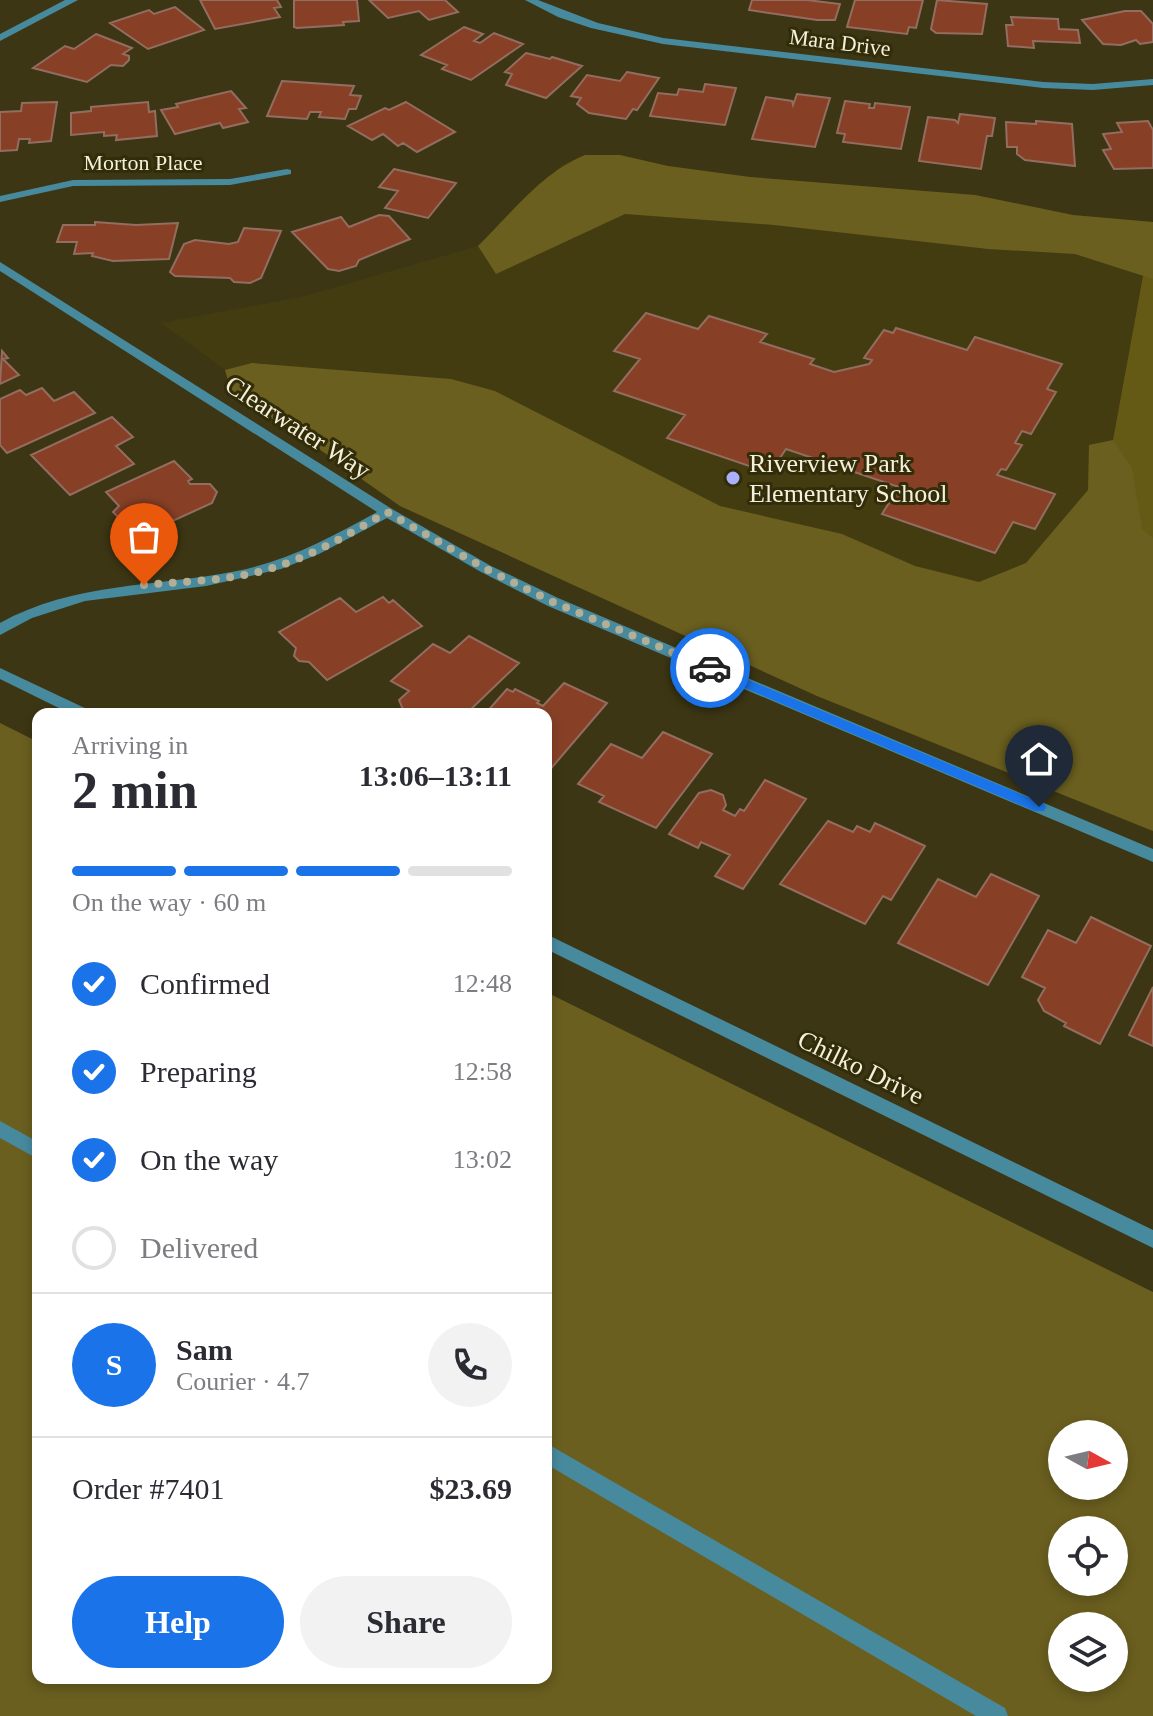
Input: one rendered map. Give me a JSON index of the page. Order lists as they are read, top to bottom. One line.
{"streets":{"street":["Mara Drive","Morton Place","Clearwater Way","Chilko Drive"]},"places":["Riverview Park Elementary School"],"north":"right","page":{"heading":["2 min","Arriving in","13:06–13:11"],"panel":["Sam","Courier · 4.7","Order #7401","$23.69"],"bar":"On the way · 60 m","list":[["Confirmed","12:48"],["Preparing","12:58"],["On the way","13:02"],"Delivered"],"round":"S","buttons":["Help","Share"]}}
